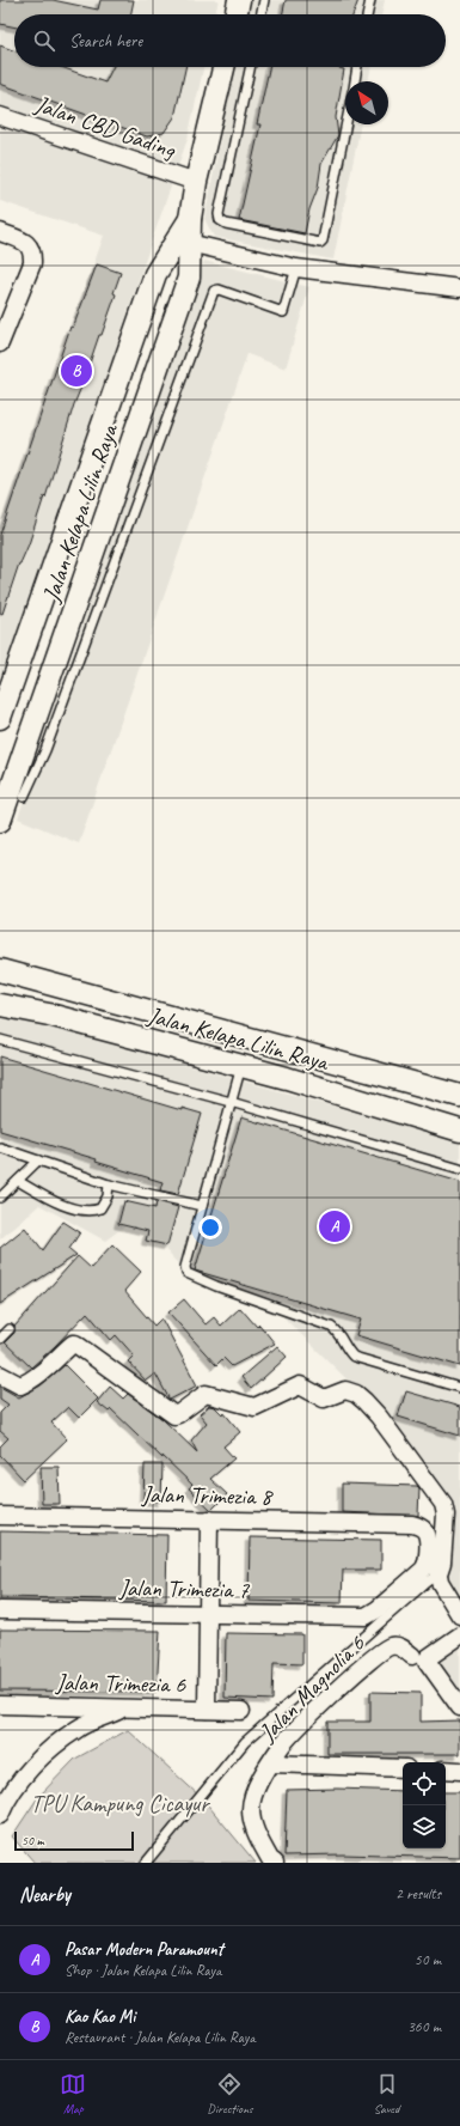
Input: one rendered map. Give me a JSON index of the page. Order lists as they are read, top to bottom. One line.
{"streets":{"street":["Jalan CBD Gading","Jalan Kelapa Lilin Raya","Jalan Trimezia 8","Jalan Trimezia 7","Jalan Trimezia 6","Jalan Magnolia 6"]},"crossings":[["Jalan CBD Gading","Jalan Kelapa Lilin Raya"],["Jalan Trimezia 8","Jalan Trimezia 7"]],"parks":["TPU Kampung Cicayur"],"scale_bar":"50 m","north":"top left","page":{"search":"Search here","pins":["B","A"],"scale":"50 m","heading":["Nearby","2 results"],"list":[{"mark":"A","name":"Pasar Modern Paramount","note":"Shop · Jalan Kelapa Lilin Raya","value":"50 m"},{"mark":"B","name":"Kao Kao Mi","note":"Restaurant · Jalan Kelapa Lilin Raya","value":"360 m"}],"nav":["Map","Directions","Saved"]}}
